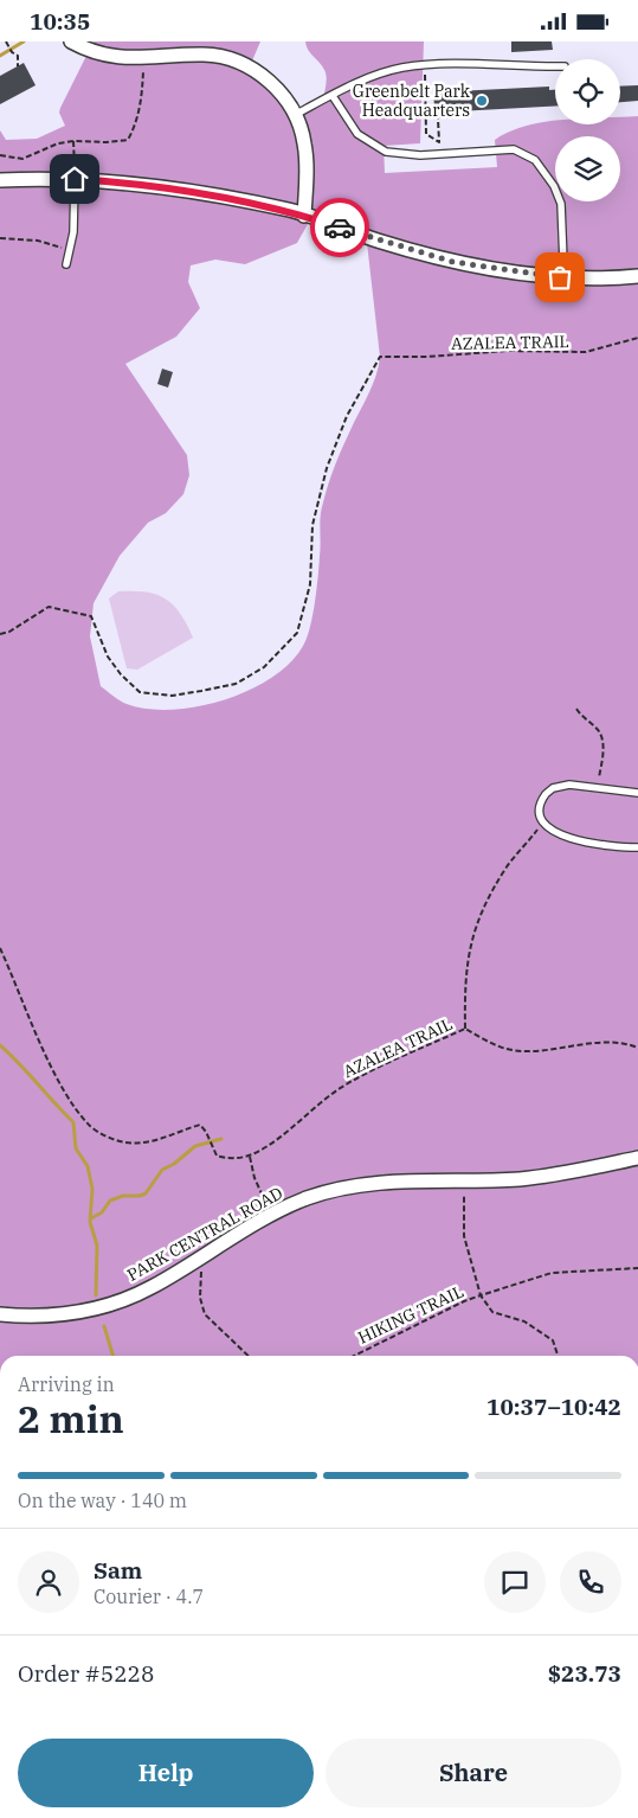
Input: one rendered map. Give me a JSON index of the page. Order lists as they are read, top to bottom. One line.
{"streets":{"street":["PARK CENTRAL ROAD"],"path":["AZALEA TRAIL","HIKING TRAIL"]},"crossings":[["PARK CENTRAL ROAD","HIKING TRAIL"]],"places":["Greenbelt Park Headquarters"],"page":{"status":"10:35","heading":["2 min","Arriving in","10:37–10:42"],"panel":["Sam","Courier · 4.7","Order #5228","$23.73"],"bar":"On the way · 140 m","buttons":["Help","Share"]}}
